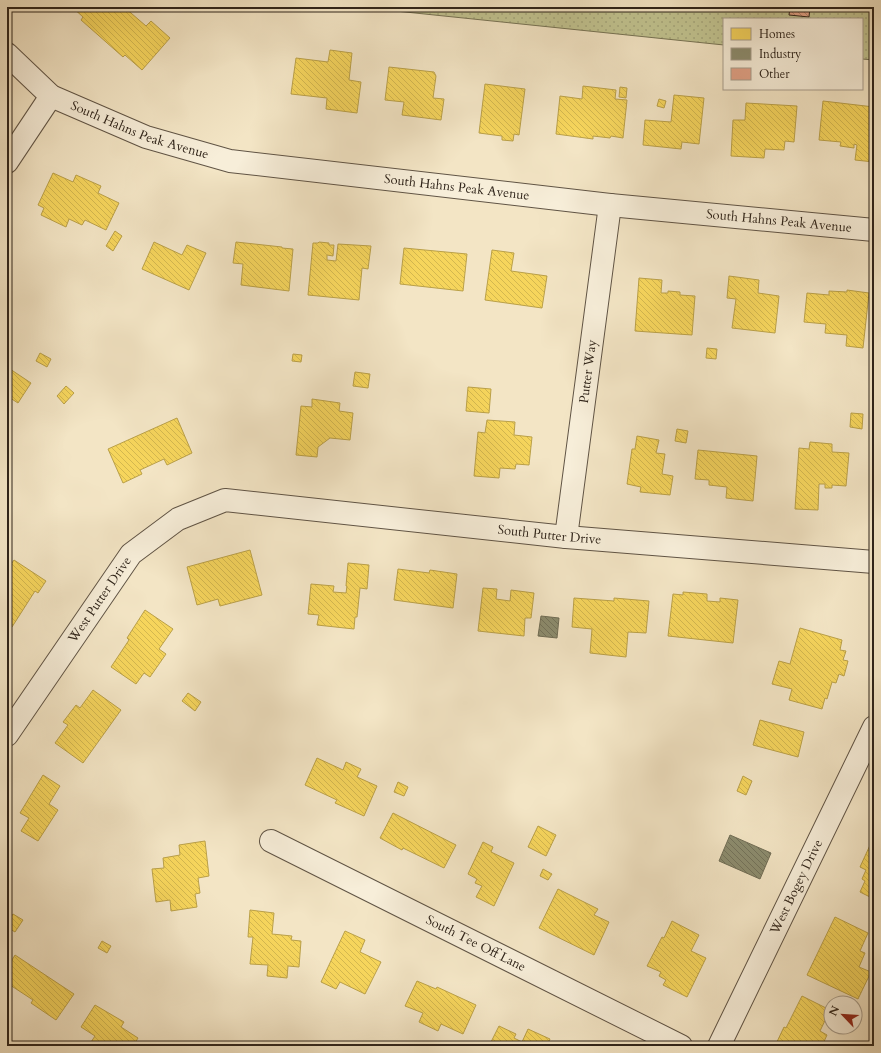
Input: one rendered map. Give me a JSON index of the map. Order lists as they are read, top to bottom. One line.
{"streets":{"street":["South Hahns Peak Avenue","Putter Way","South Putter Drive","West Putter Drive","West Bogey Drive","South Tee Off Lane"]},"crossings":[["South Hahns Peak Avenue","Putter Way"],["Putter Way","South Putter Drive"],["South Putter Drive","West Putter Drive"]],"legend":["Homes","Industry","Other"],"north":"top left"}
